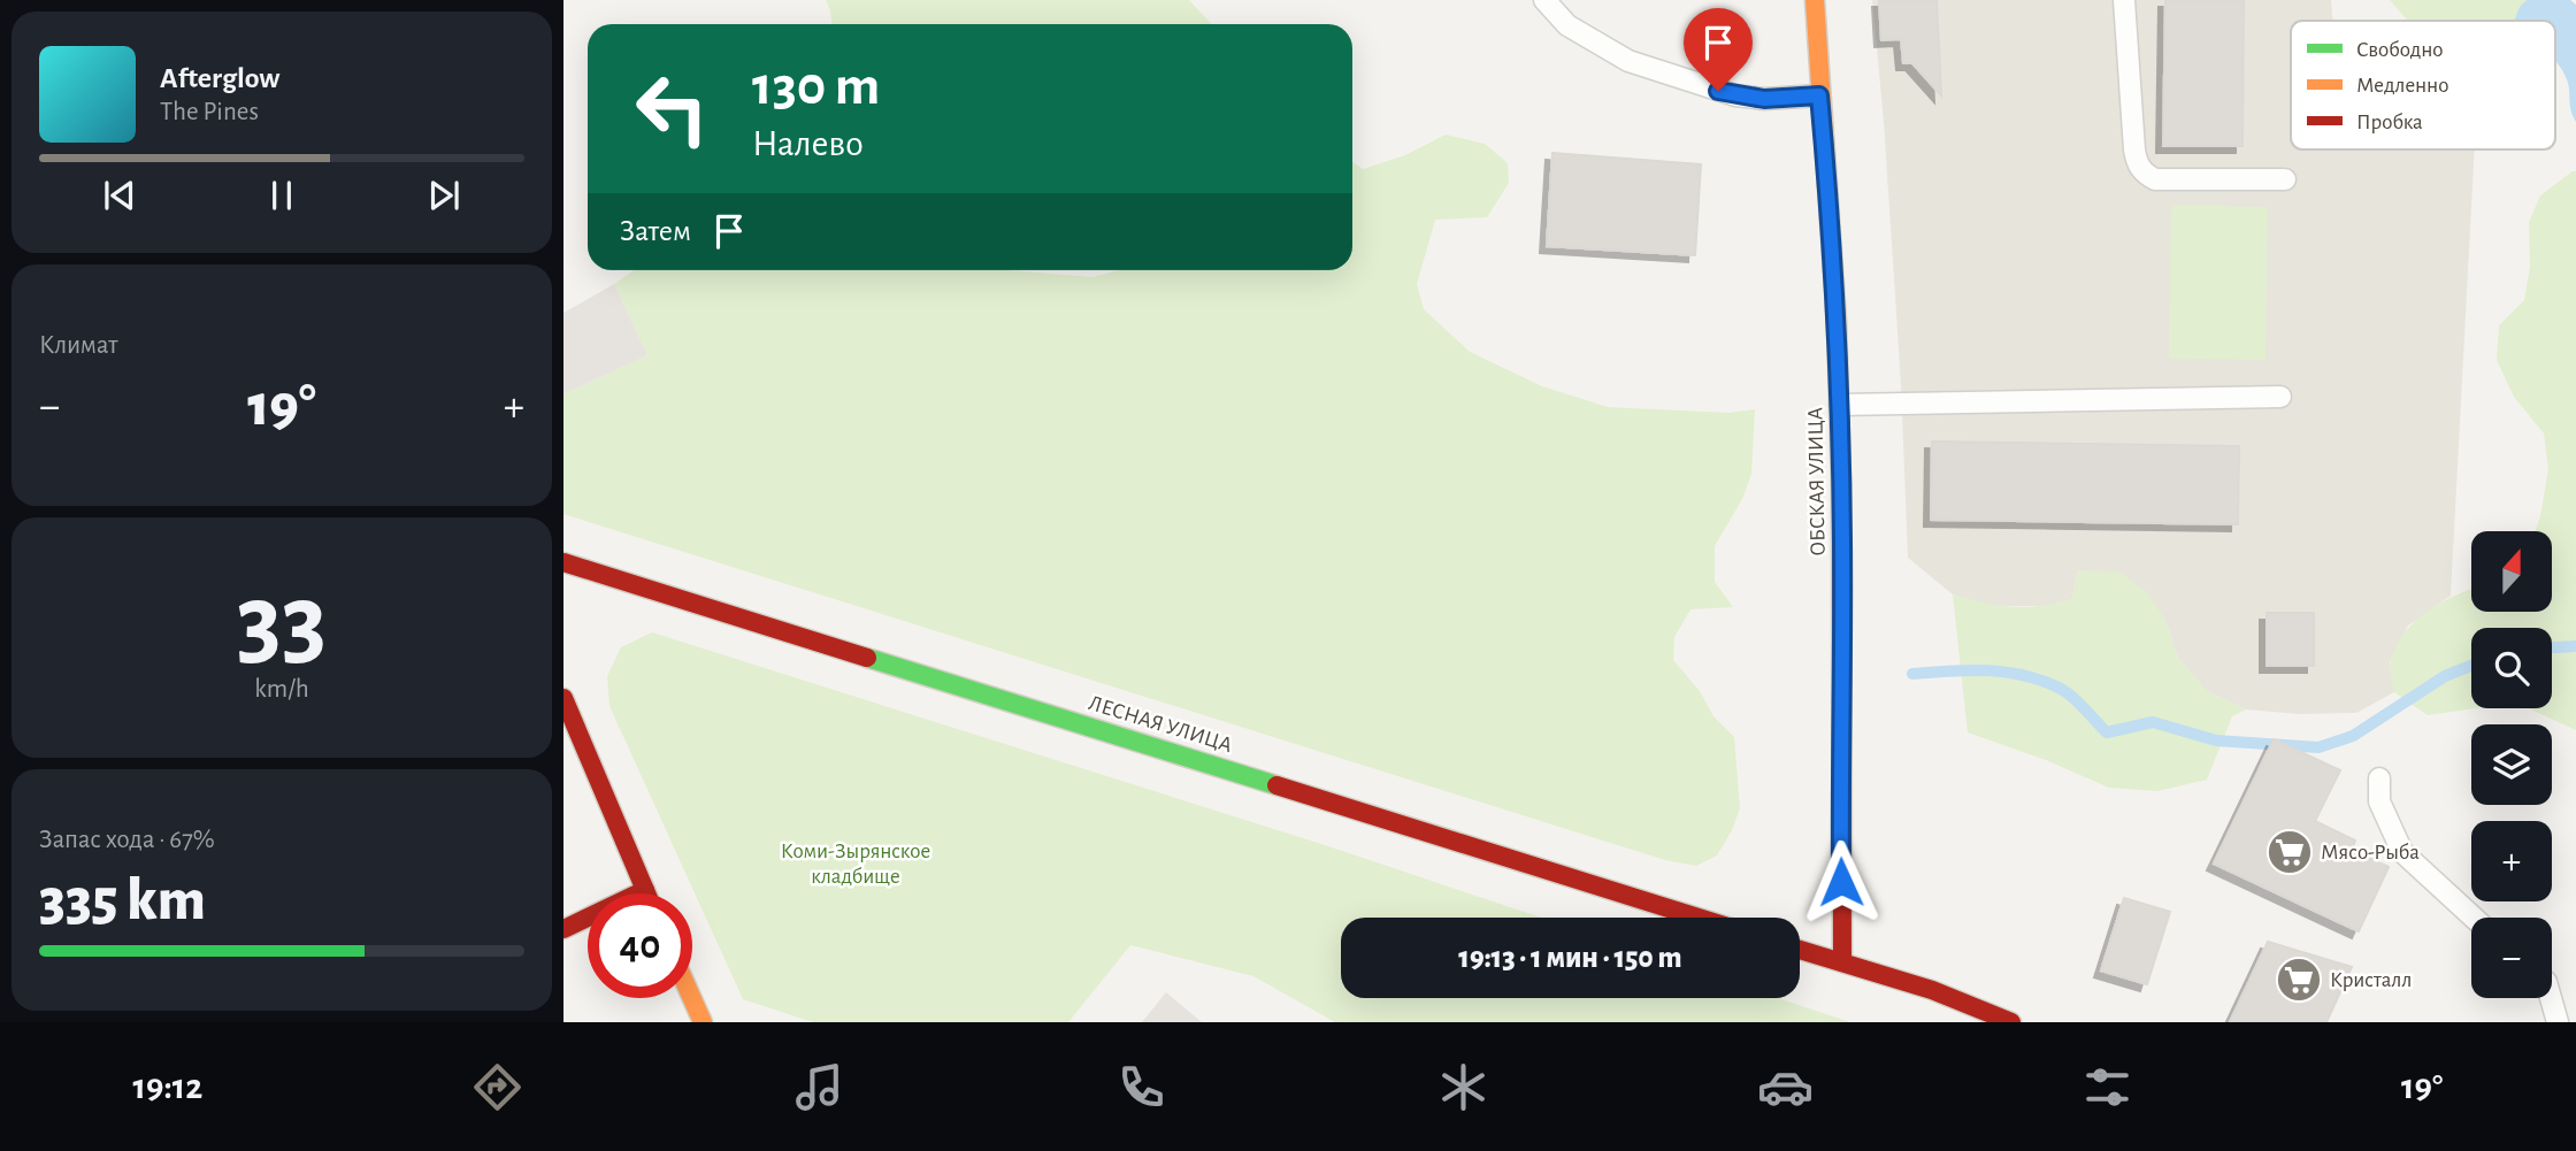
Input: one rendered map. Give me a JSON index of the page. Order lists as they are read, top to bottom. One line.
{"streets":{"street":["ОБСКАЯ УЛИЦА","ЛЕСНАЯ УЛИЦА"]},"parks":["Коми-Зырянское кладбище"],"places":{"supermarket":["Мясо-Рыба","Кристалл"]},"legend":["Свободно","Медленно","Пробка"],"north":"top","page":{"turn":["130 m","Налево"],"song":["Afterglow","The Pines"],"then":"Затем","tile":["Климат",["33","km/h"],["Запас хода · 67%","335 km"]],"heat":["−","19°","+"],"map_buttons":["+","−"],"limit":"40","trip":"19:13 · 1 мин · 150 m","tabs":["19:12","19°"]}}
